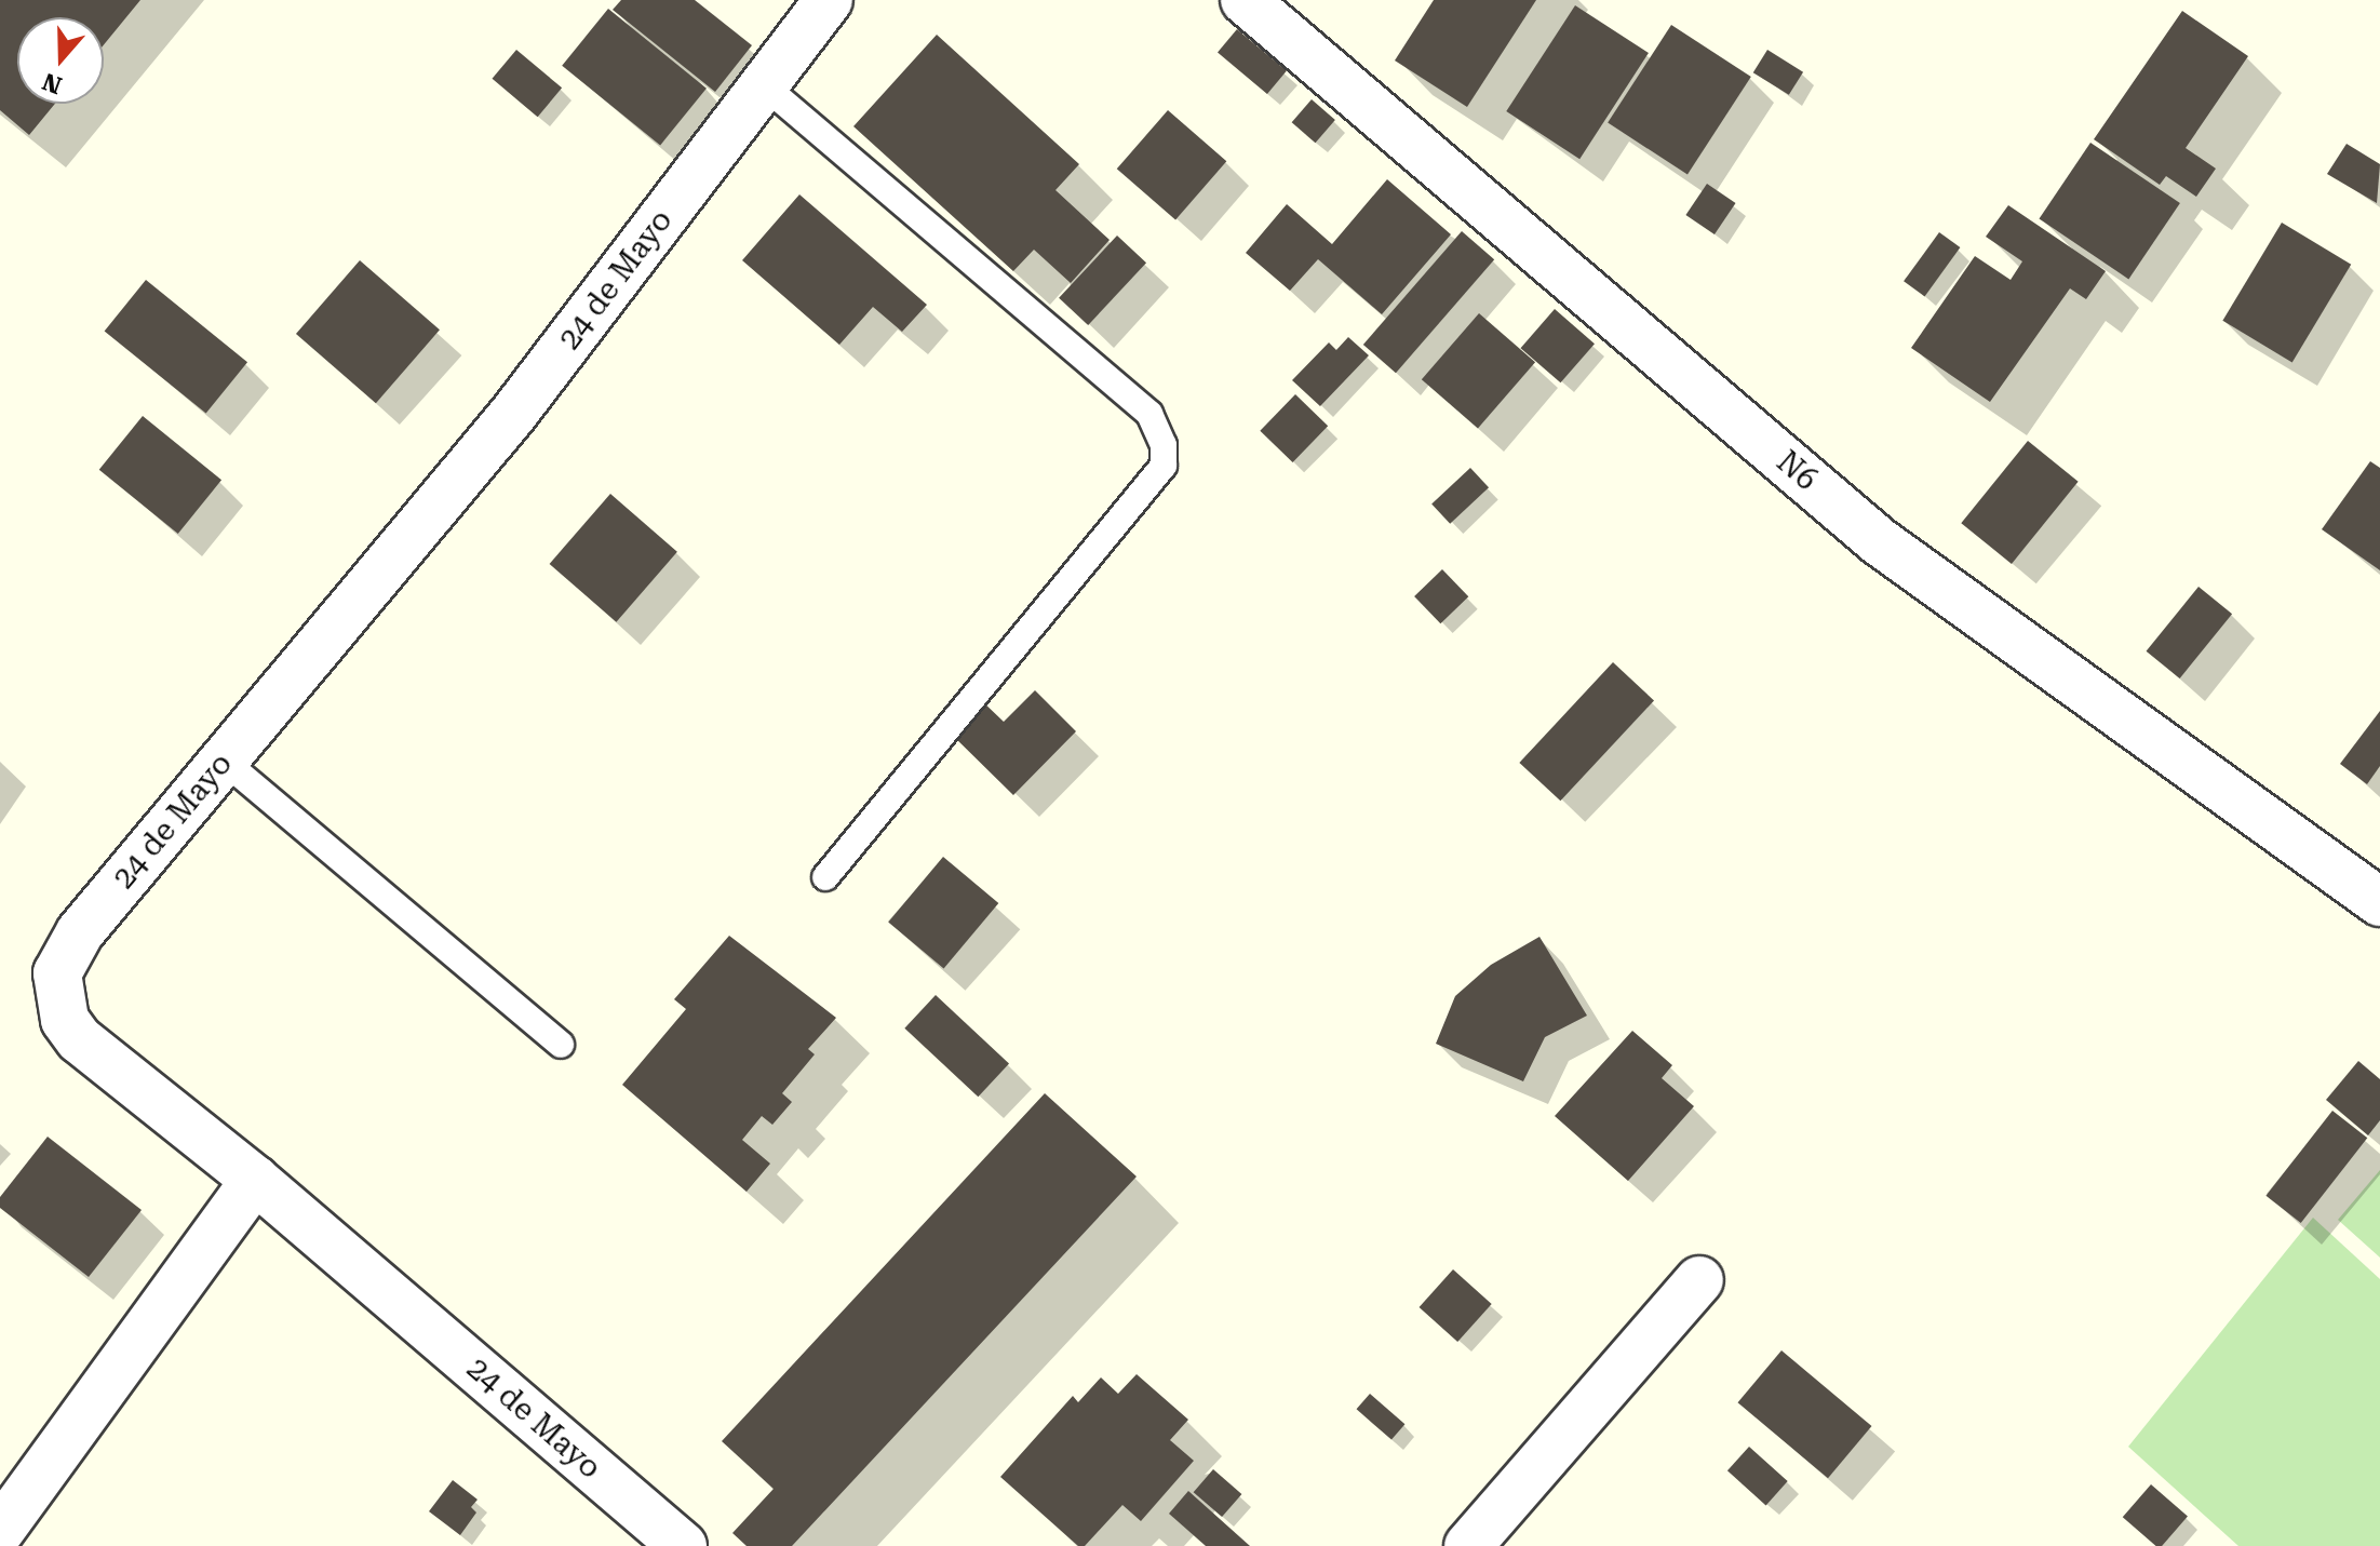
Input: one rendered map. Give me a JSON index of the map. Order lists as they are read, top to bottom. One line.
{"streets":{"street":["24 de Mayo","N6"]},"north":"bottom"}
